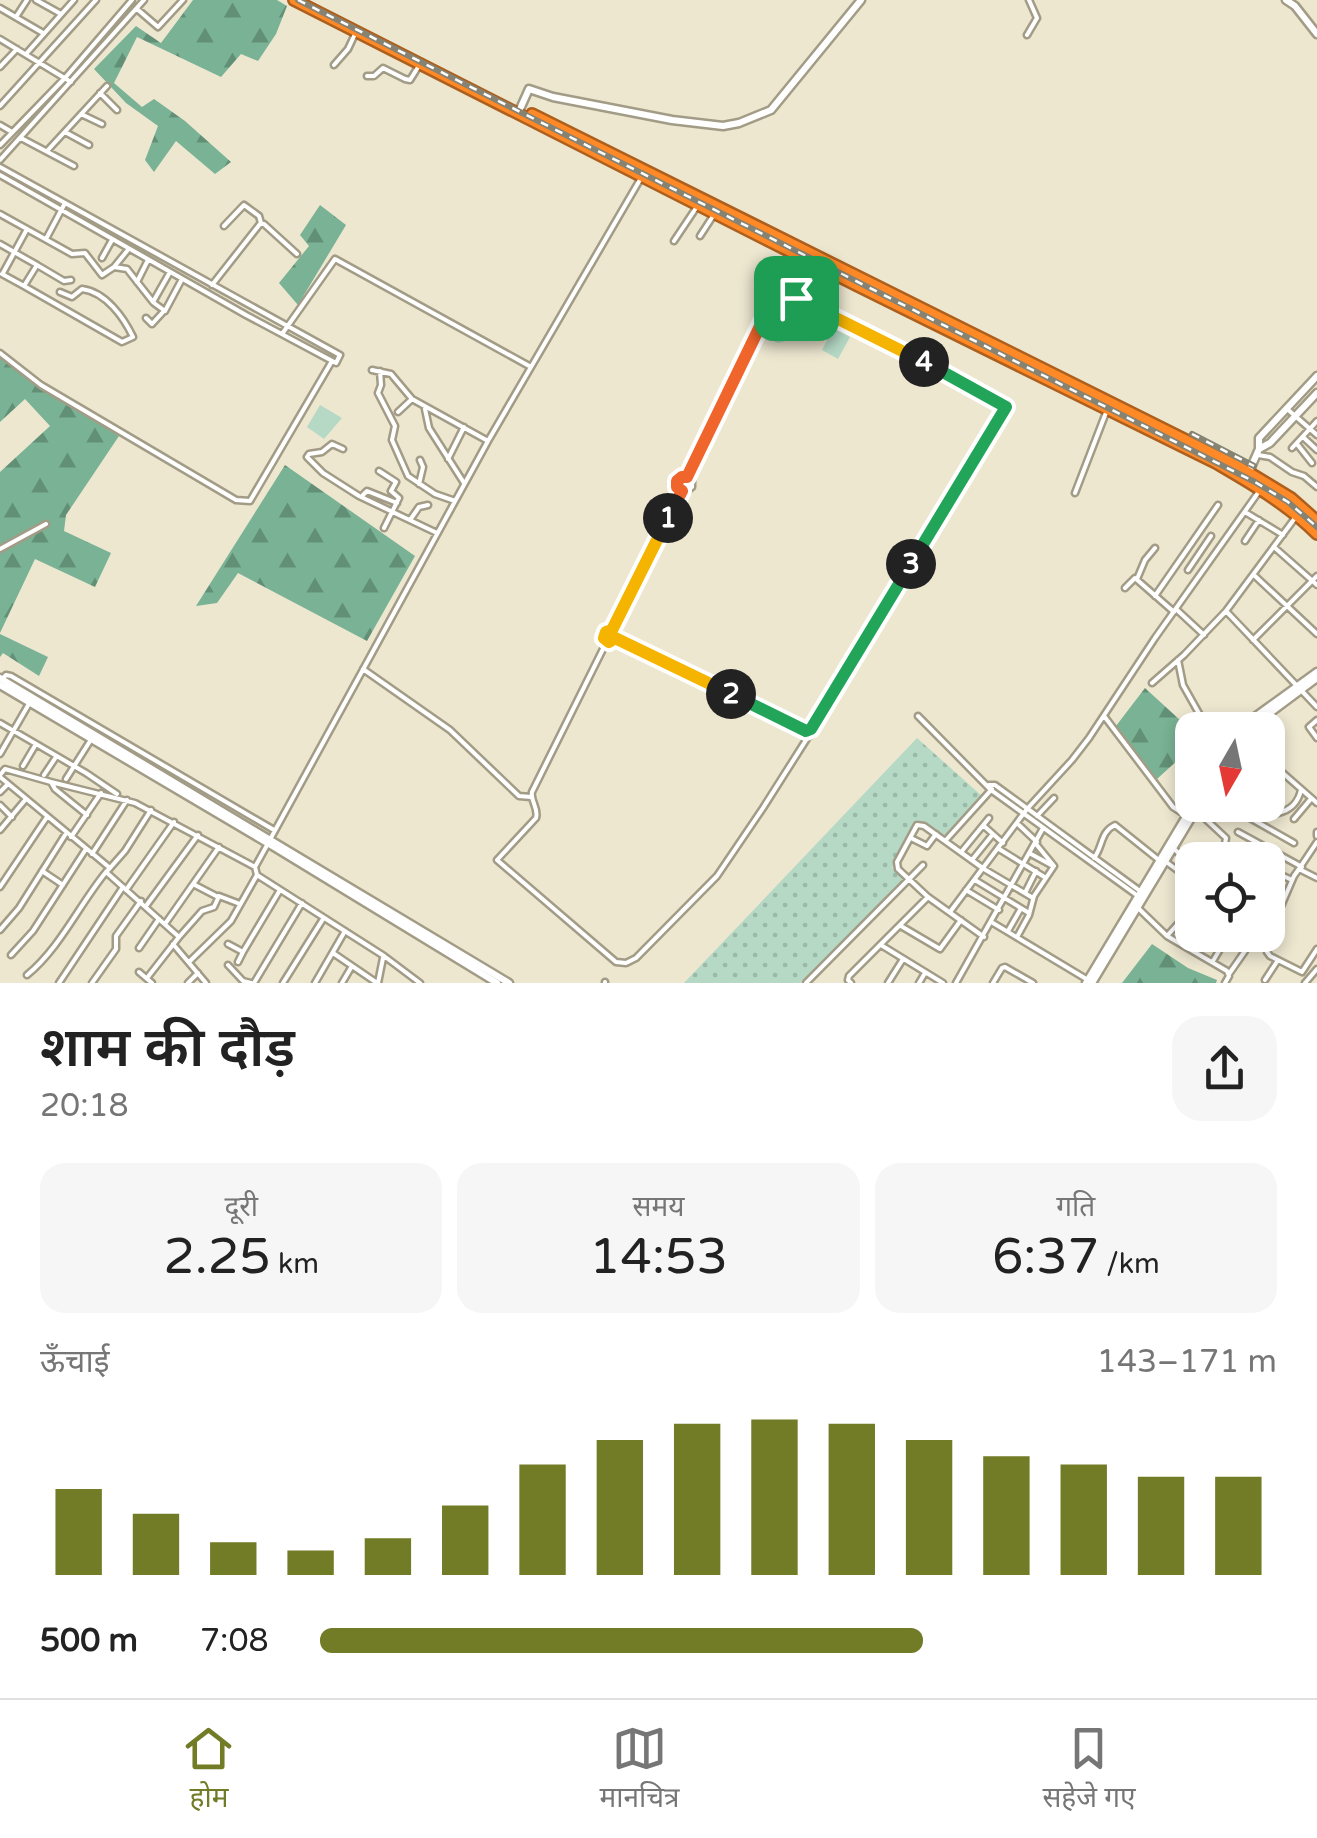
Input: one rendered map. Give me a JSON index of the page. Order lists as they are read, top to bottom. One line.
{"north":"bottom","page":{"pins":["4","1","3","2"],"heading":["शाम की दौड़","20:18"],"stats":[["दूरी","2.25 km"],["समय","14:53"],["गति","6:37 /km"]],"chart":["ऊँचाई","143–171 m"],"list":[{"name":"500 m","note":"7:08"}],"tabs":["होम","मानचित्र","सहेजे गए"]}}
